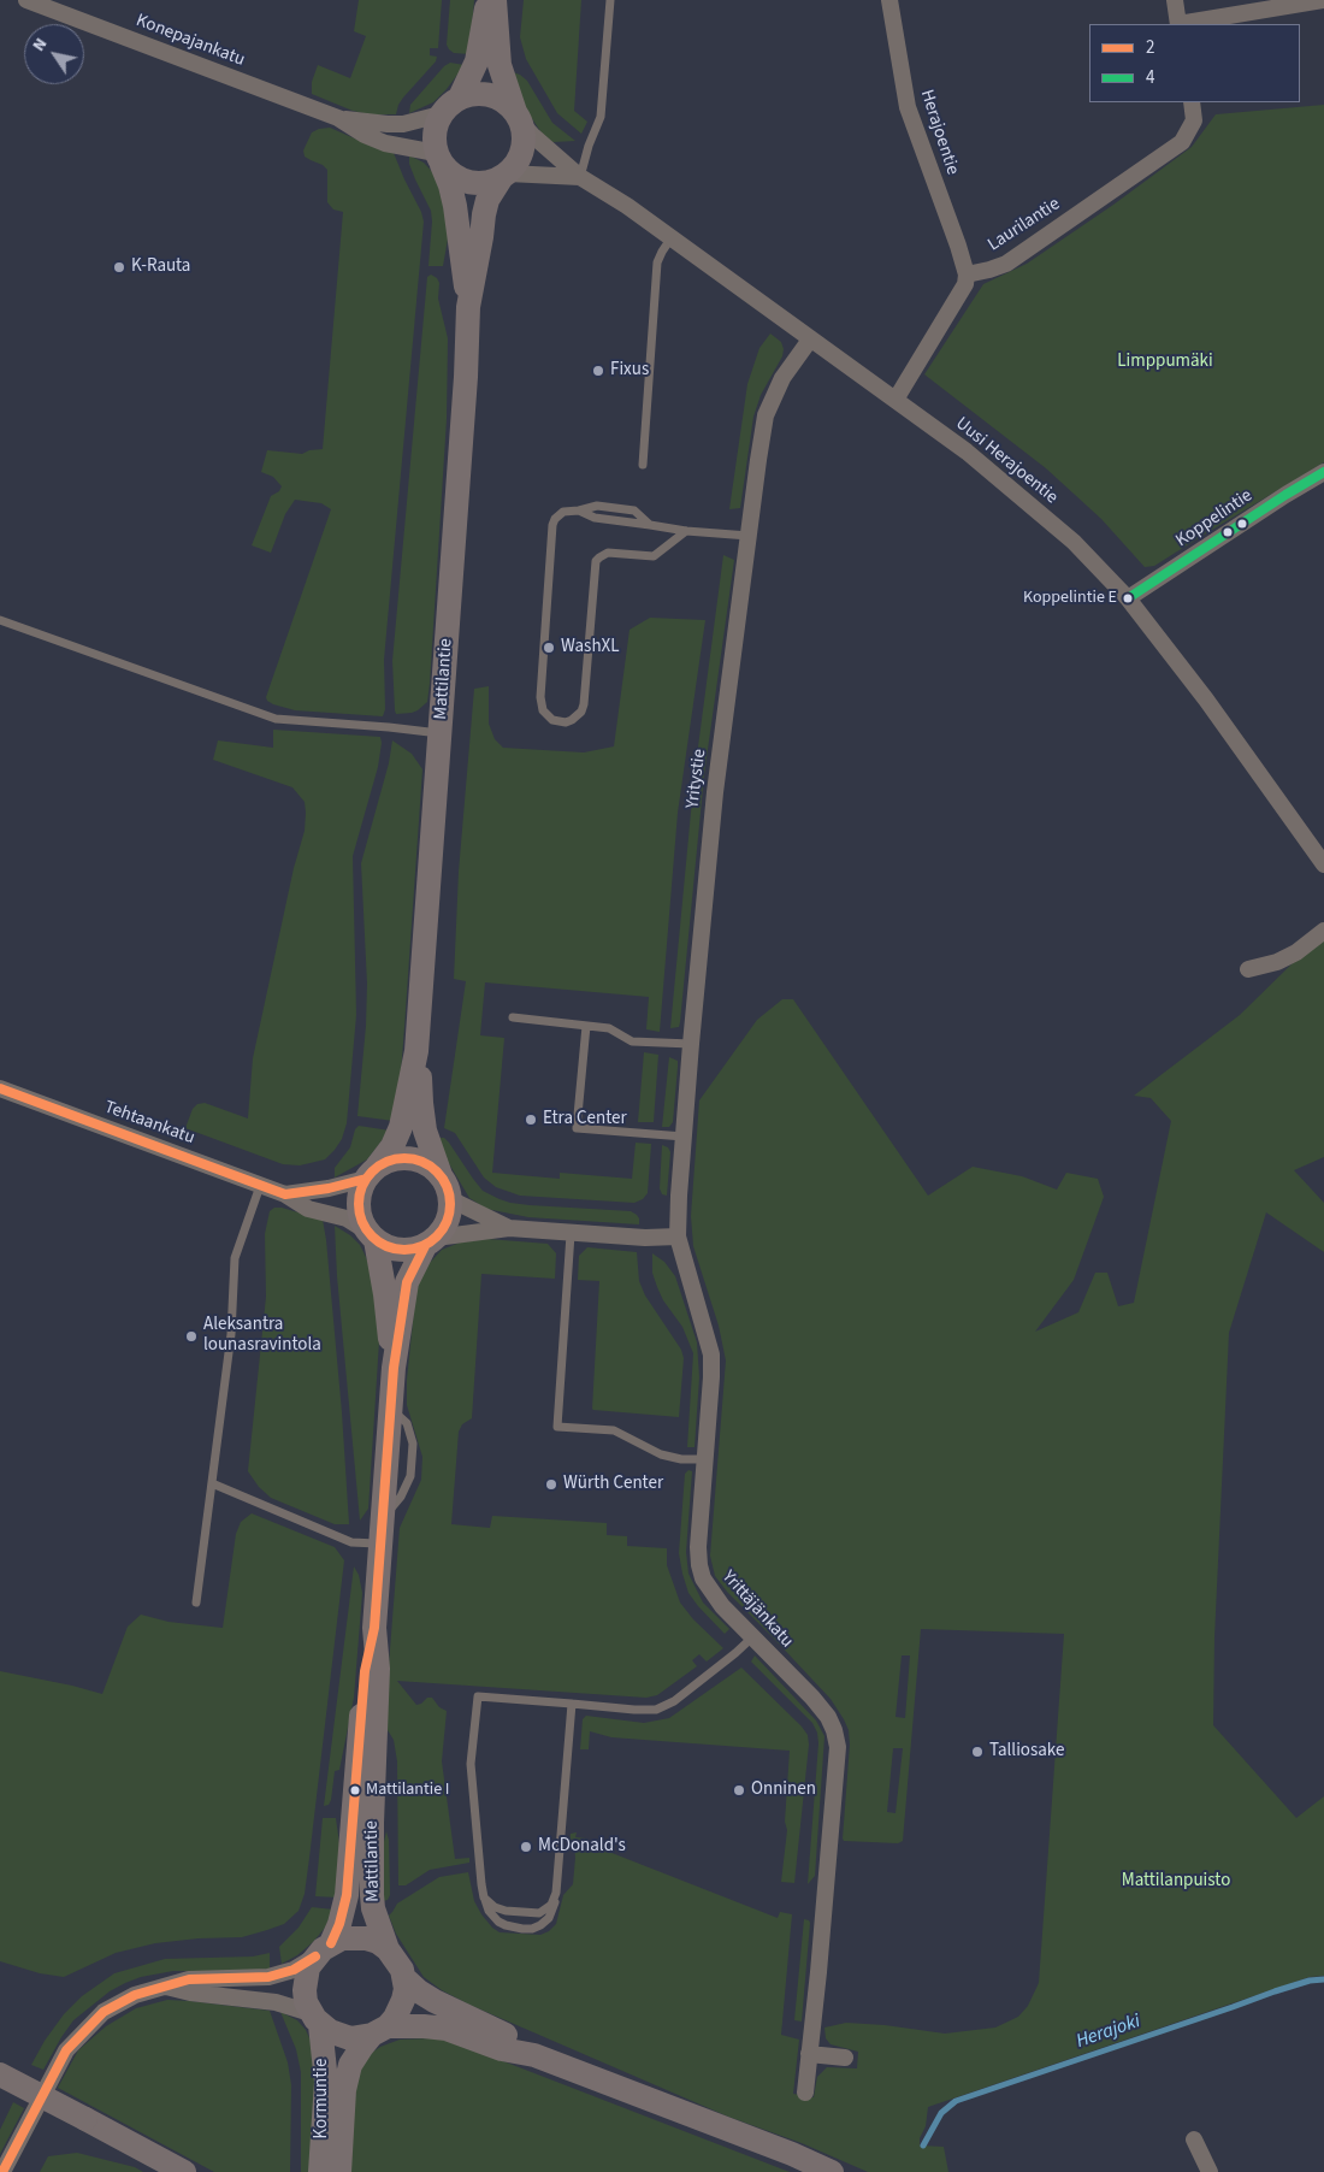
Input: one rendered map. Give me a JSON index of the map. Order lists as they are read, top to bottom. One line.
{"streets":{"street":["Konepajankatu","Herajoentie","Laurilantie","Uusi Herajoentie","Koppelintie","Mattilantie","Yritystie","Tehtaankatu","Yrittäjänkatu","Kormuntie"]},"crossings":[["Konepajankatu","Uusi Herajoentie"],["Konepajankatu","Mattilantie"],["Herajoentie","Laurilantie"],["Uusi Herajoentie","Koppelintie"],["Uusi Herajoentie","Mattilantie"],["Uusi Herajoentie","Yritystie"],["Mattilantie","Tehtaankatu"],["Mattilantie","Kormuntie"],["Yritystie","Yrittäjänkatu"]],"water":["Herajoki"],"parks":["Limppumäki","Mattilanpuisto"],"places":["K-Rauta","Fixus","Koppelintie E","WashXL","Etra Center","Aleksantra lounasravintola","Würth Center","Talliosake","Mattilantie I","Onninen","McDonald's"],"lines":["transit line 4","transit line 2"],"legend":["2","4"],"north":"top left"}
